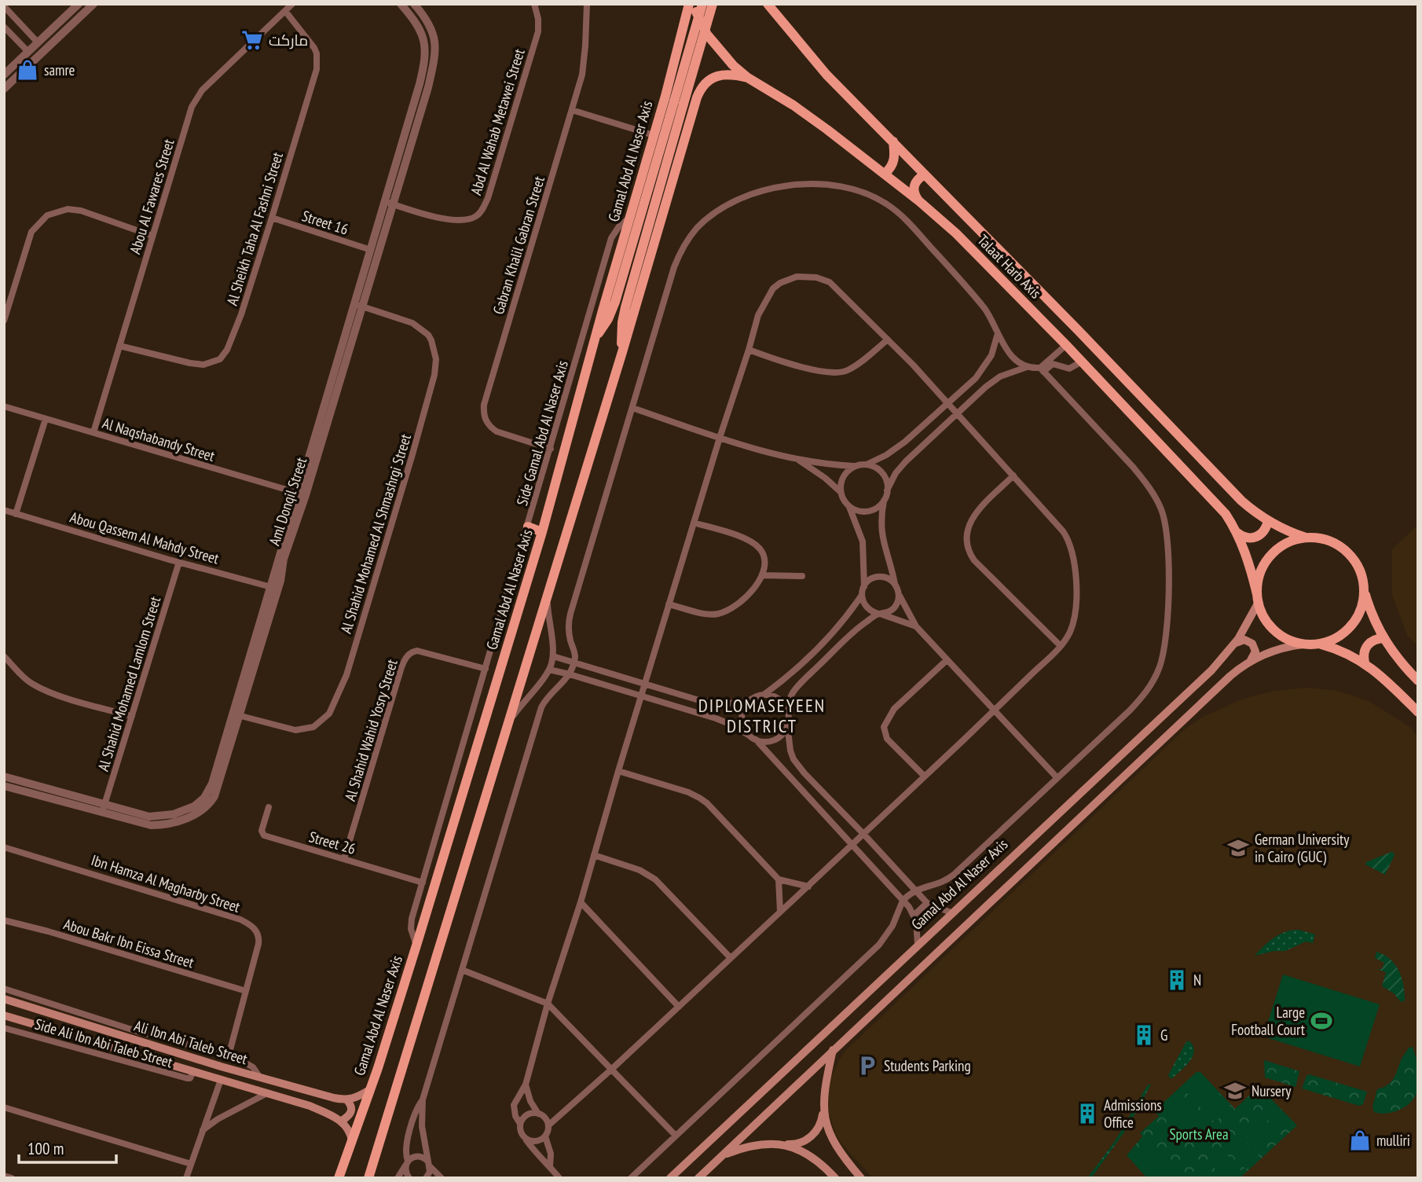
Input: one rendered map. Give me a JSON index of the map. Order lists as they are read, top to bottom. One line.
{"streets":{"main road":["Gamal Abd Al Naser Axis","Talaat Harb Axis","Ali Ibn Abi Taleb Street"],"street":["Abd Al Wahab Metawei Street","Abou Al Fawares Street","Street 16","Al Sheikh Taha Al Fashni Street","Gabran Khalil Gabran Street","Side Gamal Abd Al Naser Axis","Al Naqshabandy Street","Aml Donqil Street","Al Shahid Mohamed Al Shmashrgi Street","Abou Qassem Al Mahdy Street","Al Shahid Mohamed Lamlom Street","Al Shahid Wahid Yosry Street","Street 26","Ibn Hamza Al Magharby Street","Abou Bakr Ibn Eissa Street","Side Ali Ibn Abi Taleb Street"]},"crossings":[["Abd Al Wahab Metawei Street","Aml Donqil Street"],["Gamal Abd Al Naser Axis","Talaat Harb Axis"],["Gamal Abd Al Naser Axis","Side Gamal Abd Al Naser Axis"],["Abou Al Fawares Street","Al Sheikh Taha Al Fashni Street"],["Abou Al Fawares Street","Al Naqshabandy Street"],["Street 16","Al Sheikh Taha Al Fashni Street"],["Street 16","Aml Donqil Street"],["Gabran Khalil Gabran Street","Side Gamal Abd Al Naser Axis"],["Side Gamal Abd Al Naser Axis","Al Shahid Wahid Yosry Street"],["Side Gamal Abd Al Naser Axis","Street 26"],["Al Naqshabandy Street","Aml Donqil Street"],["Aml Donqil Street","Al Shahid Mohamed Al Shmashrgi Street"],["Aml Donqil Street","Abou Qassem Al Mahdy Street"],["Aml Donqil Street","Al Shahid Mohamed Lamlom Street"],["Abou Qassem Al Mahdy Street","Al Shahid Mohamed Lamlom Street"],["Al Shahid Wahid Yosry Street","Street 26"],["Ibn Hamza Al Magharby Street","Abou Bakr Ibn Eissa Street"],["Ibn Hamza Al Magharby Street","Side Ali Ibn Abi Taleb Street"],["Ali Ibn Abi Taleb Street","Side Ali Ibn Abi Taleb Street"]],"districts":["DIPLOMASEYEEN DISTRICT"],"parks":["Sports Area"],"places":{"supermarket":["ماركت"],"shop":["samre","mulliri"],"school or university":["German University in Cairo (GUC)","Nursery"],"building":["N","G","Admissions Office"],"sports":["Large Football Court"],"parking":["Students Parking"]},"scale_bar":"100 m"}
